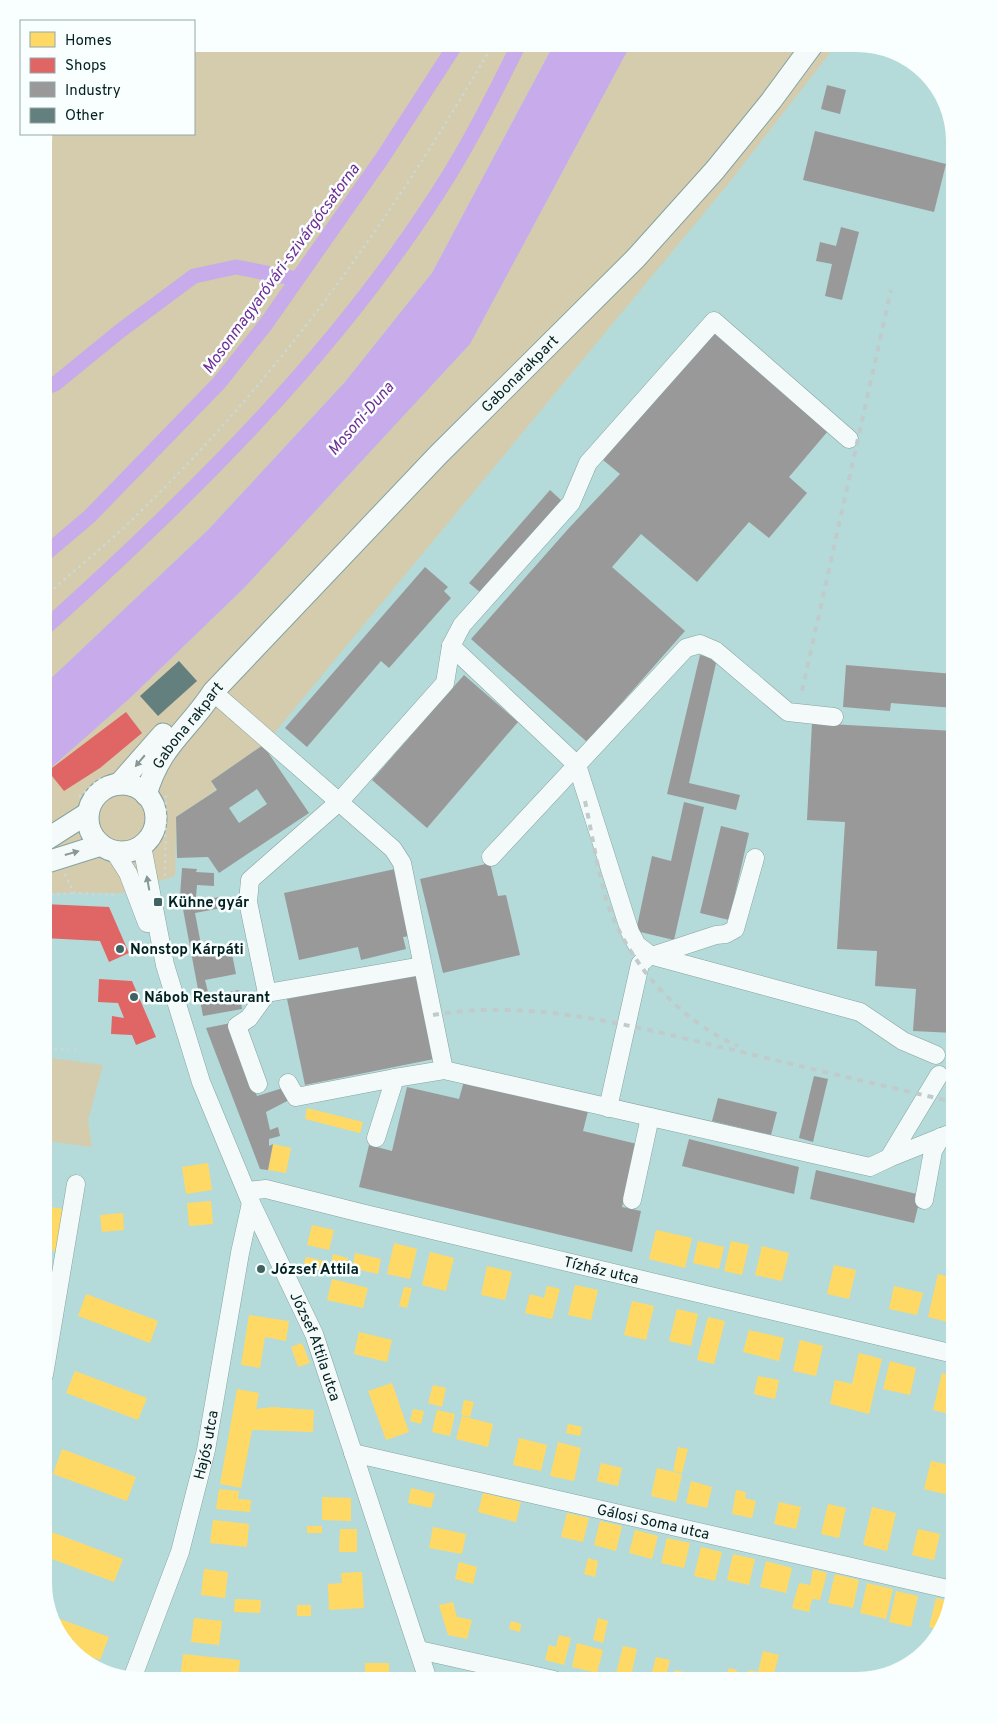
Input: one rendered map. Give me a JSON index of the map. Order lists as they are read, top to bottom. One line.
{"streets":{"main road":["Gabonarakpart","Gabona rakpart"],"street":["Tízház utca","József Attila utca","Hajós utca","Gálosi Soma utca"]},"crossings":[["Gabonarakpart","Gabona rakpart"],["Gabona rakpart","József Attila utca"],["Tízház utca","József Attila utca"],["Tízház utca","Hajós utca"],["József Attila utca","Hajós utca"],["József Attila utca","Gálosi Soma utca"]],"water":["Mosonmagyaróvári-szivárgócsatorna","Mosoni-Duna"],"places":{"transit":["Kühne gyár"],"other":["Nonstop Kárpáti","Nábob Restaurant","József Attila"]},"legend":["Homes","Shops","Industry","Other"]}
